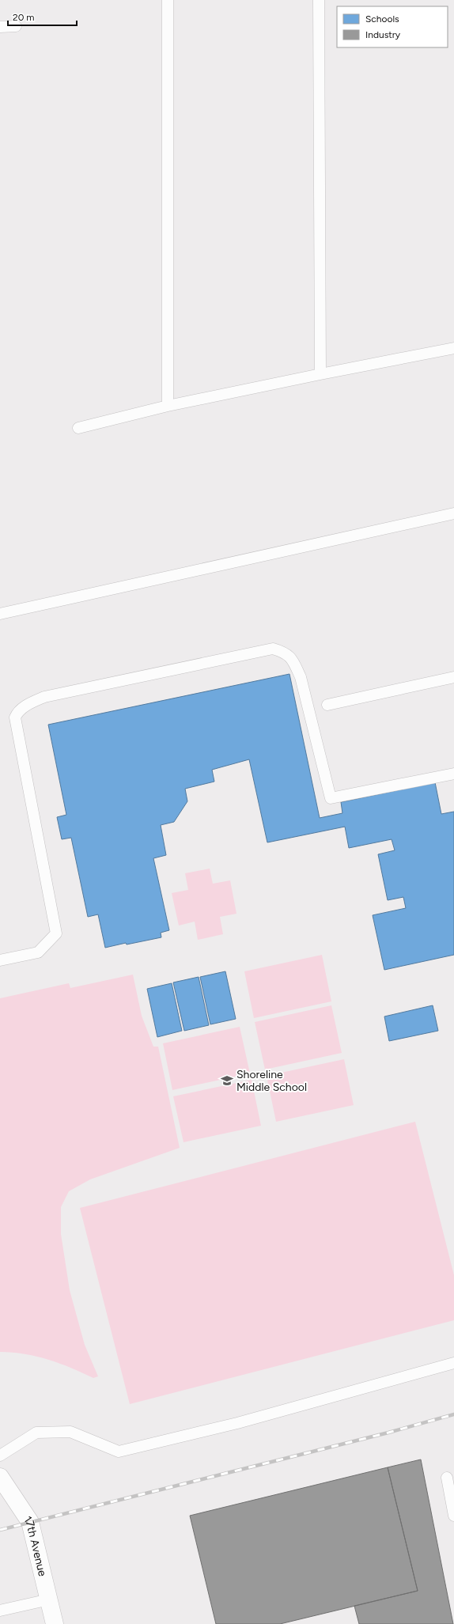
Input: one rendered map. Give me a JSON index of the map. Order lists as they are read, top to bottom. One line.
{"streets":{"main road":["17th Avenue"]},"places":{"school or university":["Shoreline Middle School"]},"legend":["Schools","Industry"],"scale_bar":"20 m"}
